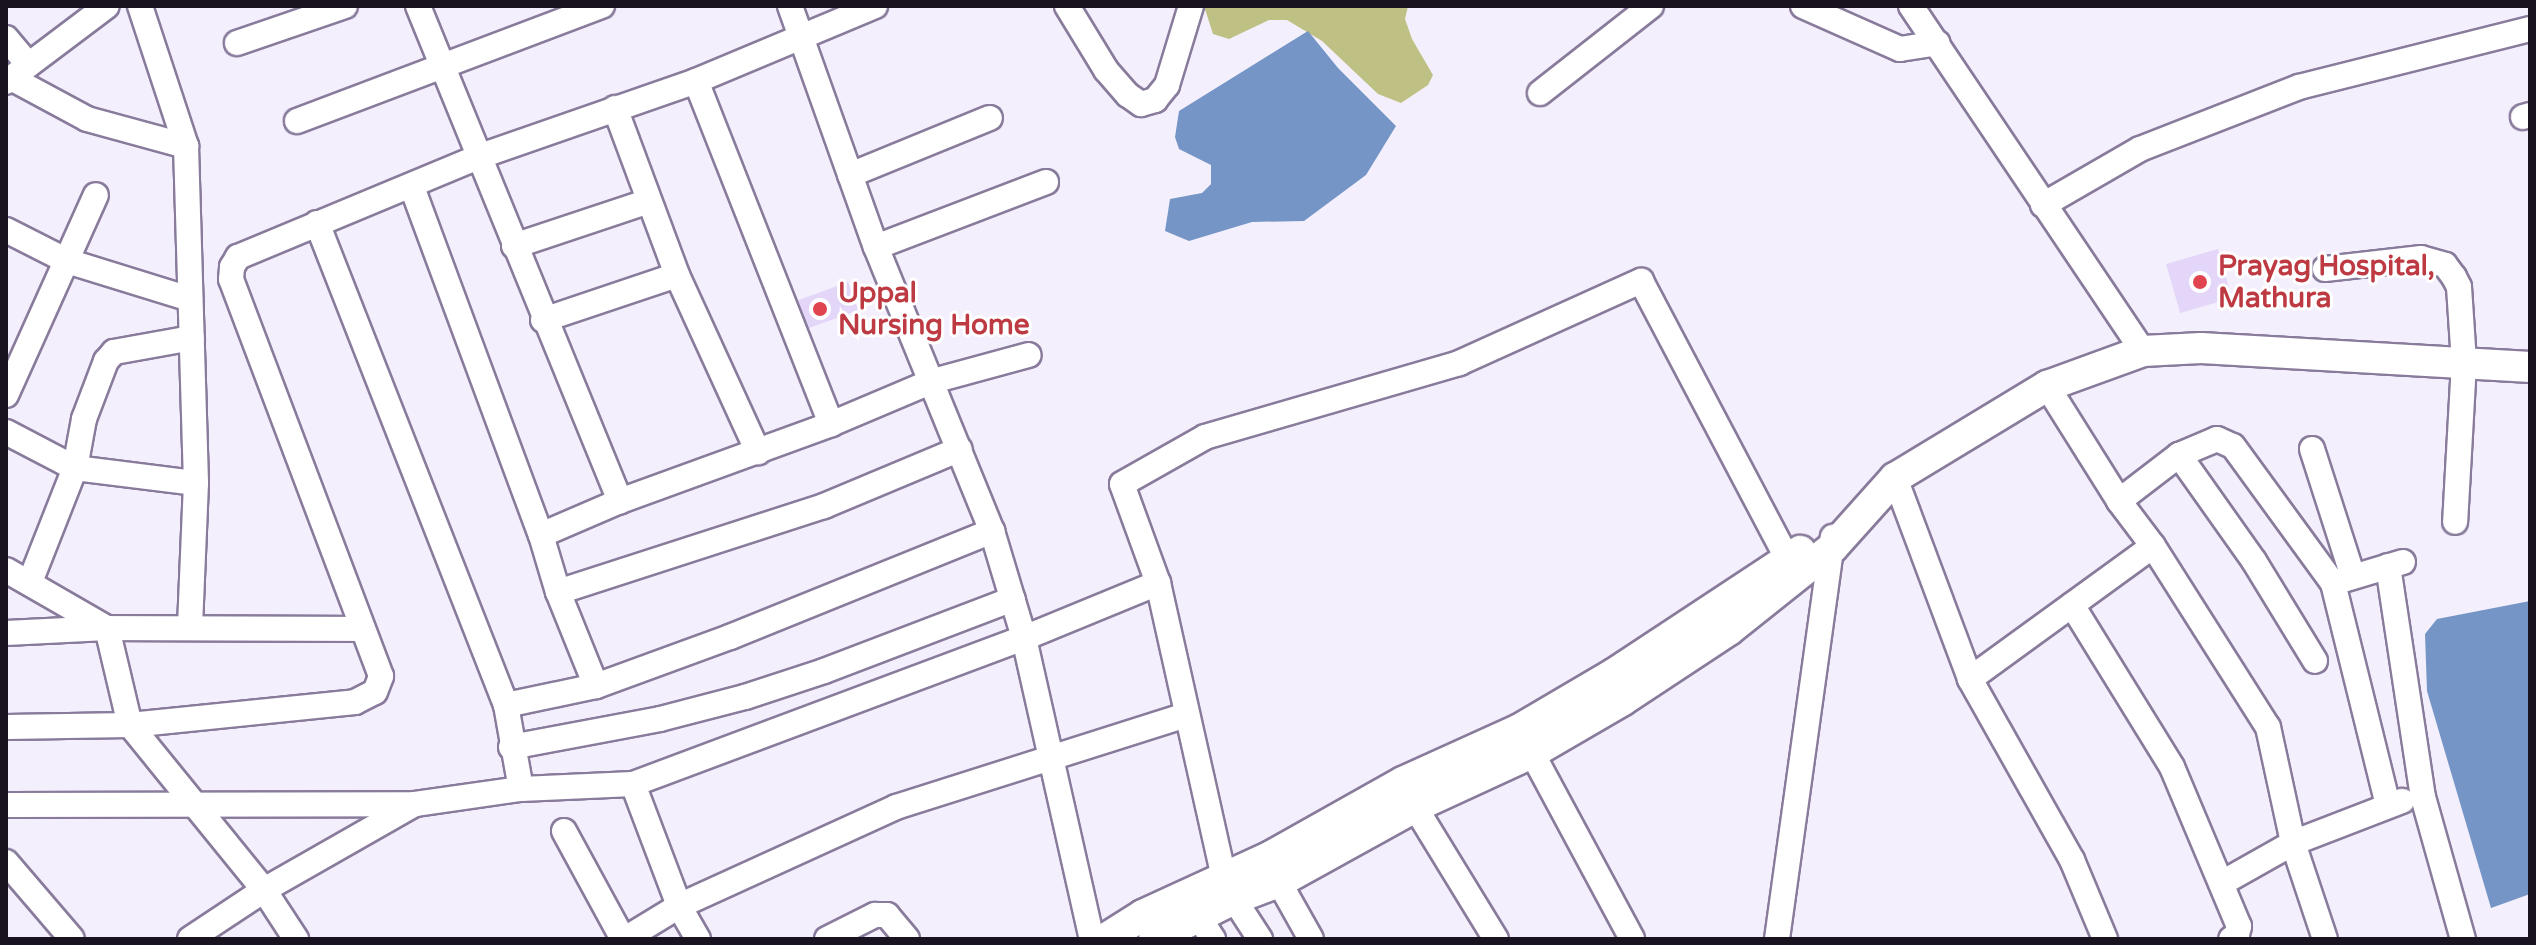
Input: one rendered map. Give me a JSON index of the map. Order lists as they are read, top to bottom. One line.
{"places":["Prayag Hospital, Mathura","Uppal Nursing Home"]}
